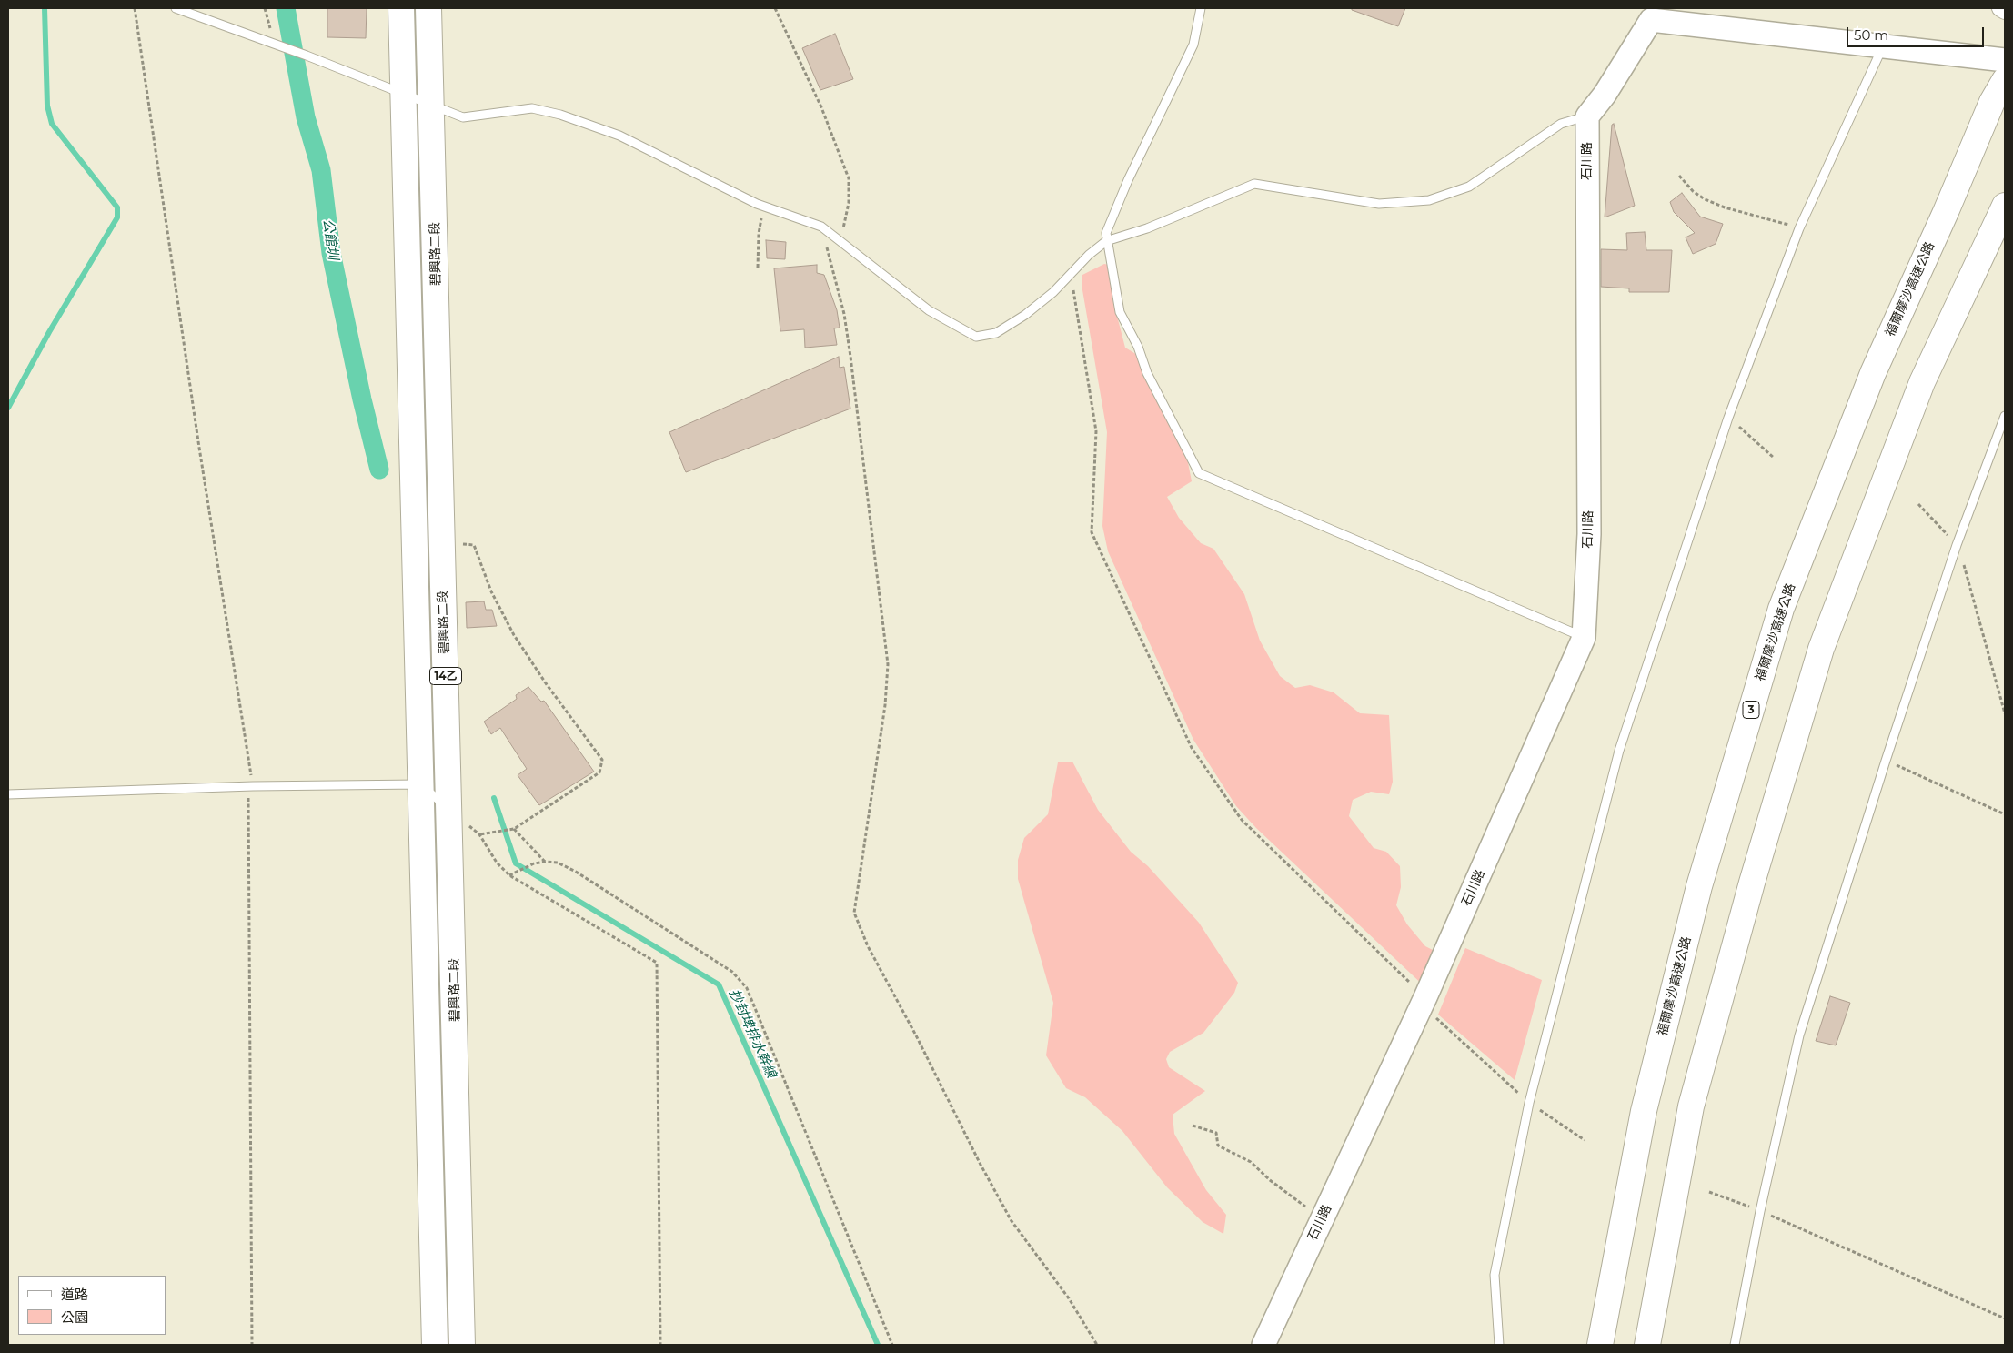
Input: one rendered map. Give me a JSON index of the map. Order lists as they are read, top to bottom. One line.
{"streets":{"main road":["碧興路二段","福爾摩沙高速公路","14乙","3"],"street":["石川路"]},"water":["公館圳","抄封埤排水幹線"],"legend":["道路","公園"],"scale_bar":"50 m"}
